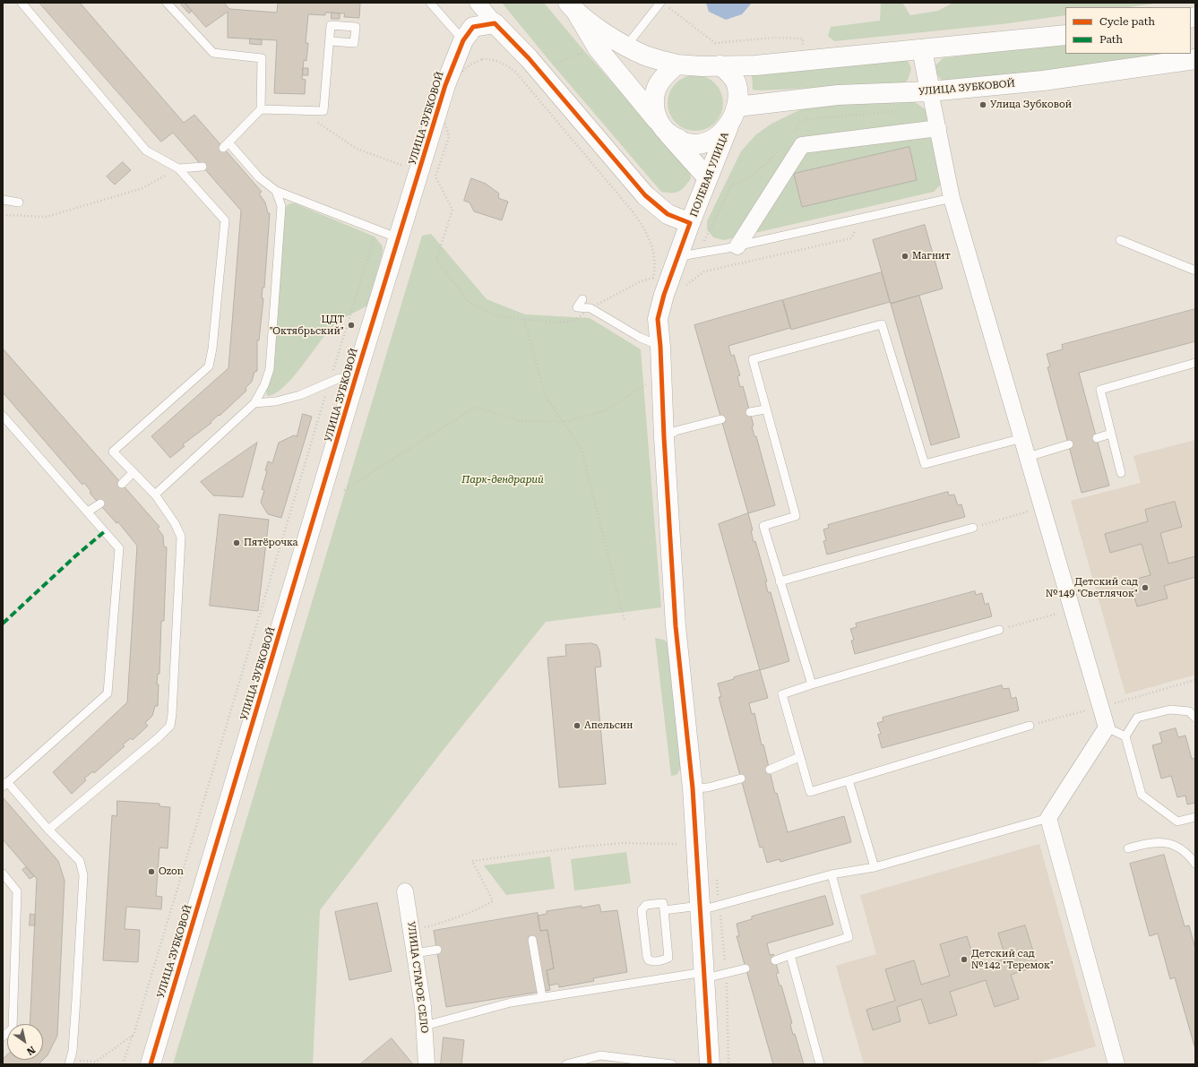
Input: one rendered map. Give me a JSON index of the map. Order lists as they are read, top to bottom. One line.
{"streets":{"street":["УЛИЦА ЗУБКОВОЙ","ПОЛЕВАЯ УЛИЦА","УЛИЦА СТАРОЕ СЕЛО"]},"crossings":[["УЛИЦА ЗУБКОВОЙ","ПОЛЕВАЯ УЛИЦА"]],"parks":["Парк-дендрарий"],"places":["Улица Зубковой","Магнит","ЦДТ \"Октябрьский\"","Пятёрочка","Детский сад №149 \"Светлячок\"","Апельсин","Ozon","Детский сад №142 \"Теремок\""],"legend":["Cycle path","Path"],"north":"bottom right"}
